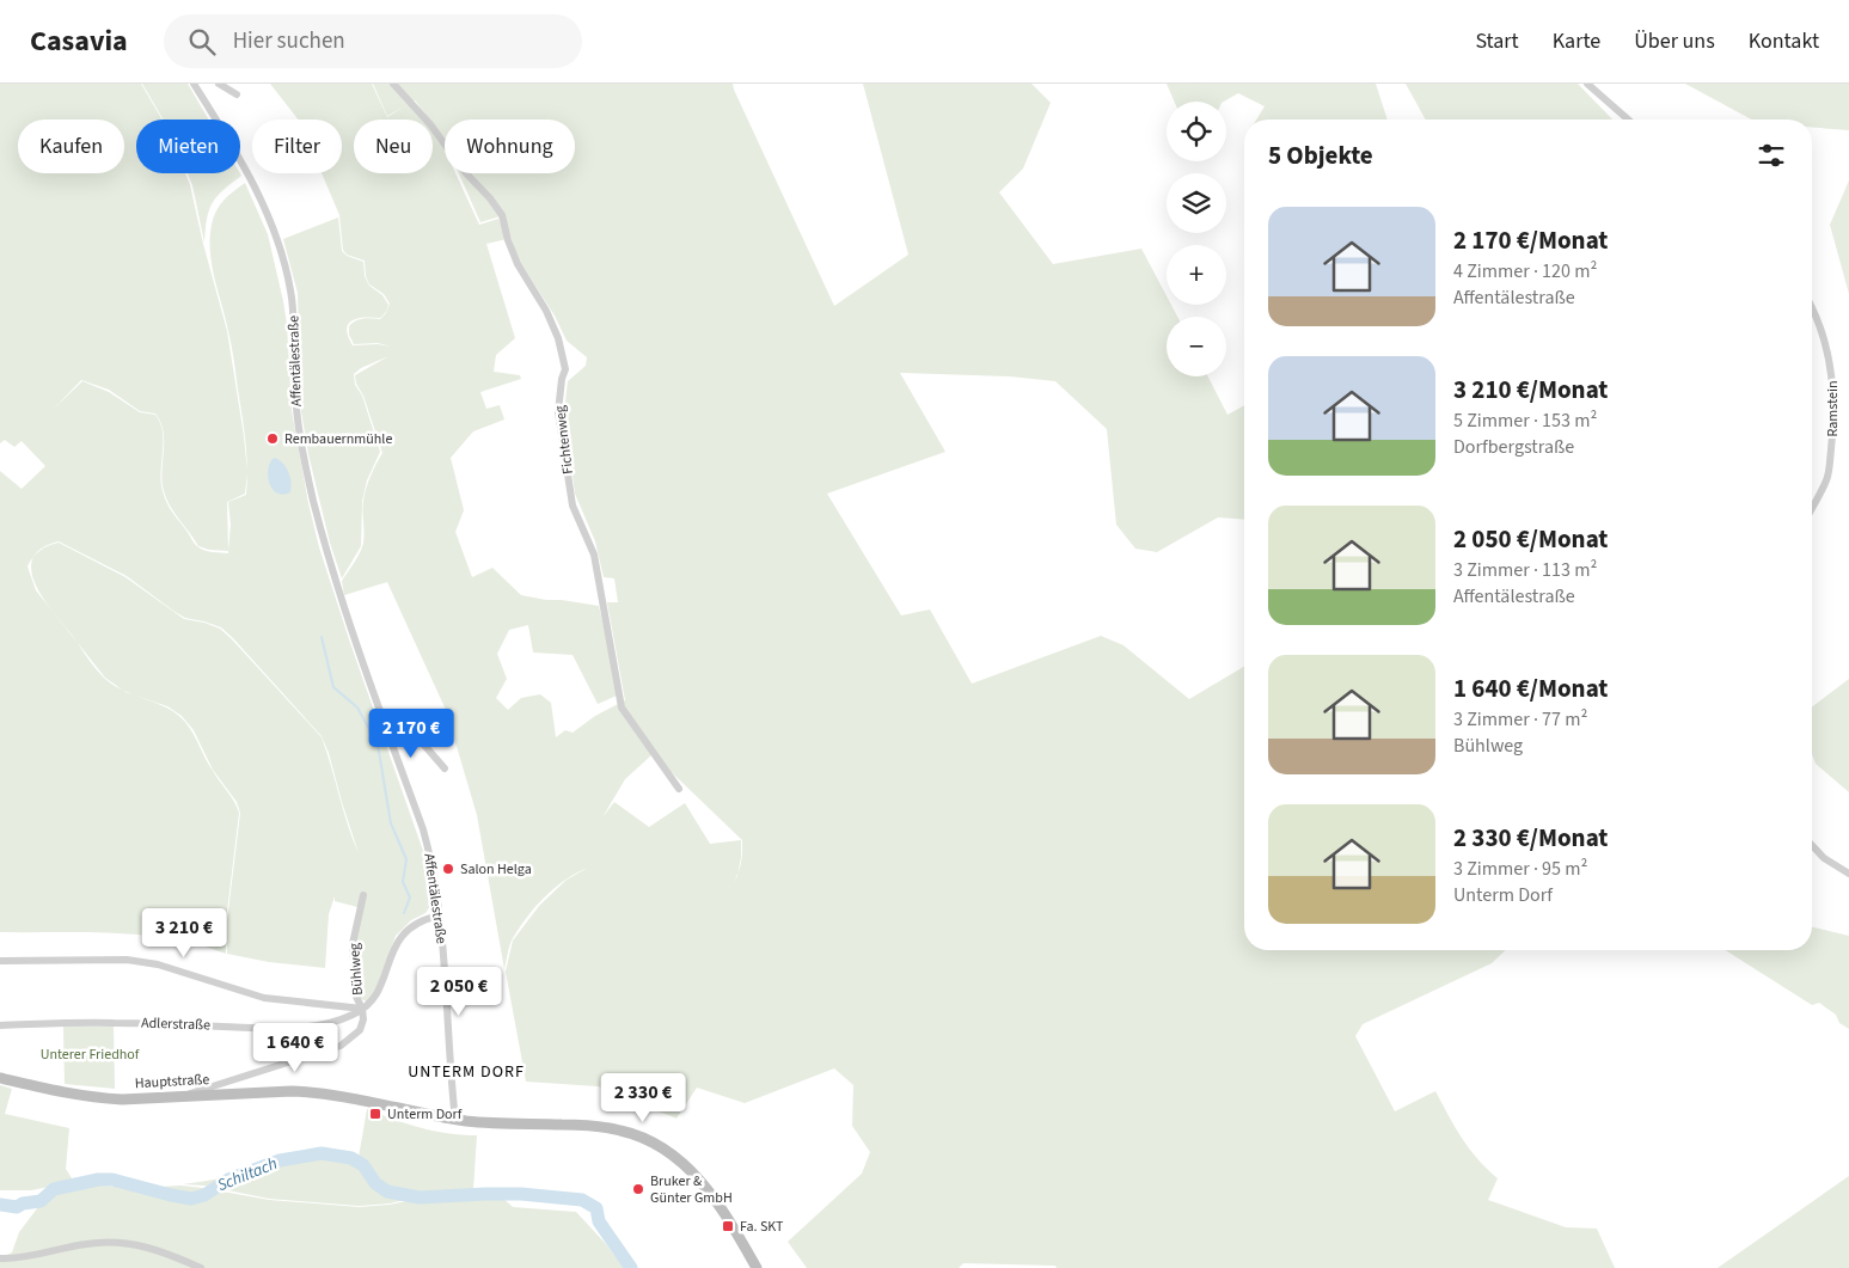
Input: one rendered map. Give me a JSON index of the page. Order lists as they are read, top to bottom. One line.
{"streets":{"main road":["Hauptstraße"],"street":["Affentälestraße","Ramstein","Fichtenweg","Bühlweg","Adlerstraße"]},"crossings":[["Affentälestraße","Adlerstraße"],["Affentälestraße","Hauptstraße"],["Bühlweg","Adlerstraße"],["Bühlweg","Hauptstraße"]],"districts":["UNTERM DORF"],"water":["Schiltach"],"parks":["Unterer Friedhof"],"places":{"other":["Rembauernmühle","Salon Helga","Bruker & Günter GmbH"],"transit":["Unterm Dorf","Fa. SKT"]},"page":{"header":"Casavia","search":"Hier suchen","nav":["Start","Karte","Über uns","Kontakt"],"map_buttons":["+","−"],"chip":["Kaufen","Mieten","Filter","Neu","Wohnung"],"heading":"5 Objekte","list":[{"name":"2 170 €/Monat","note":"4 Zimmer · 120 m² · Affentälestraße"},{"name":"3 210 €/Monat","note":"5 Zimmer · 153 m² · Dorfbergstraße"},{"name":"2 050 €/Monat","note":"3 Zimmer · 113 m² · Affentälestraße"},{"name":"1 640 €/Monat","note":"3 Zimmer · 77 m² · Bühlweg"},{"name":"2 330 €/Monat","note":"3 Zimmer · 95 m² · Unterm Dorf"}],"price":["2 170 €","3 210 €","2 050 €","1 640 €","2 330 €"]}}
